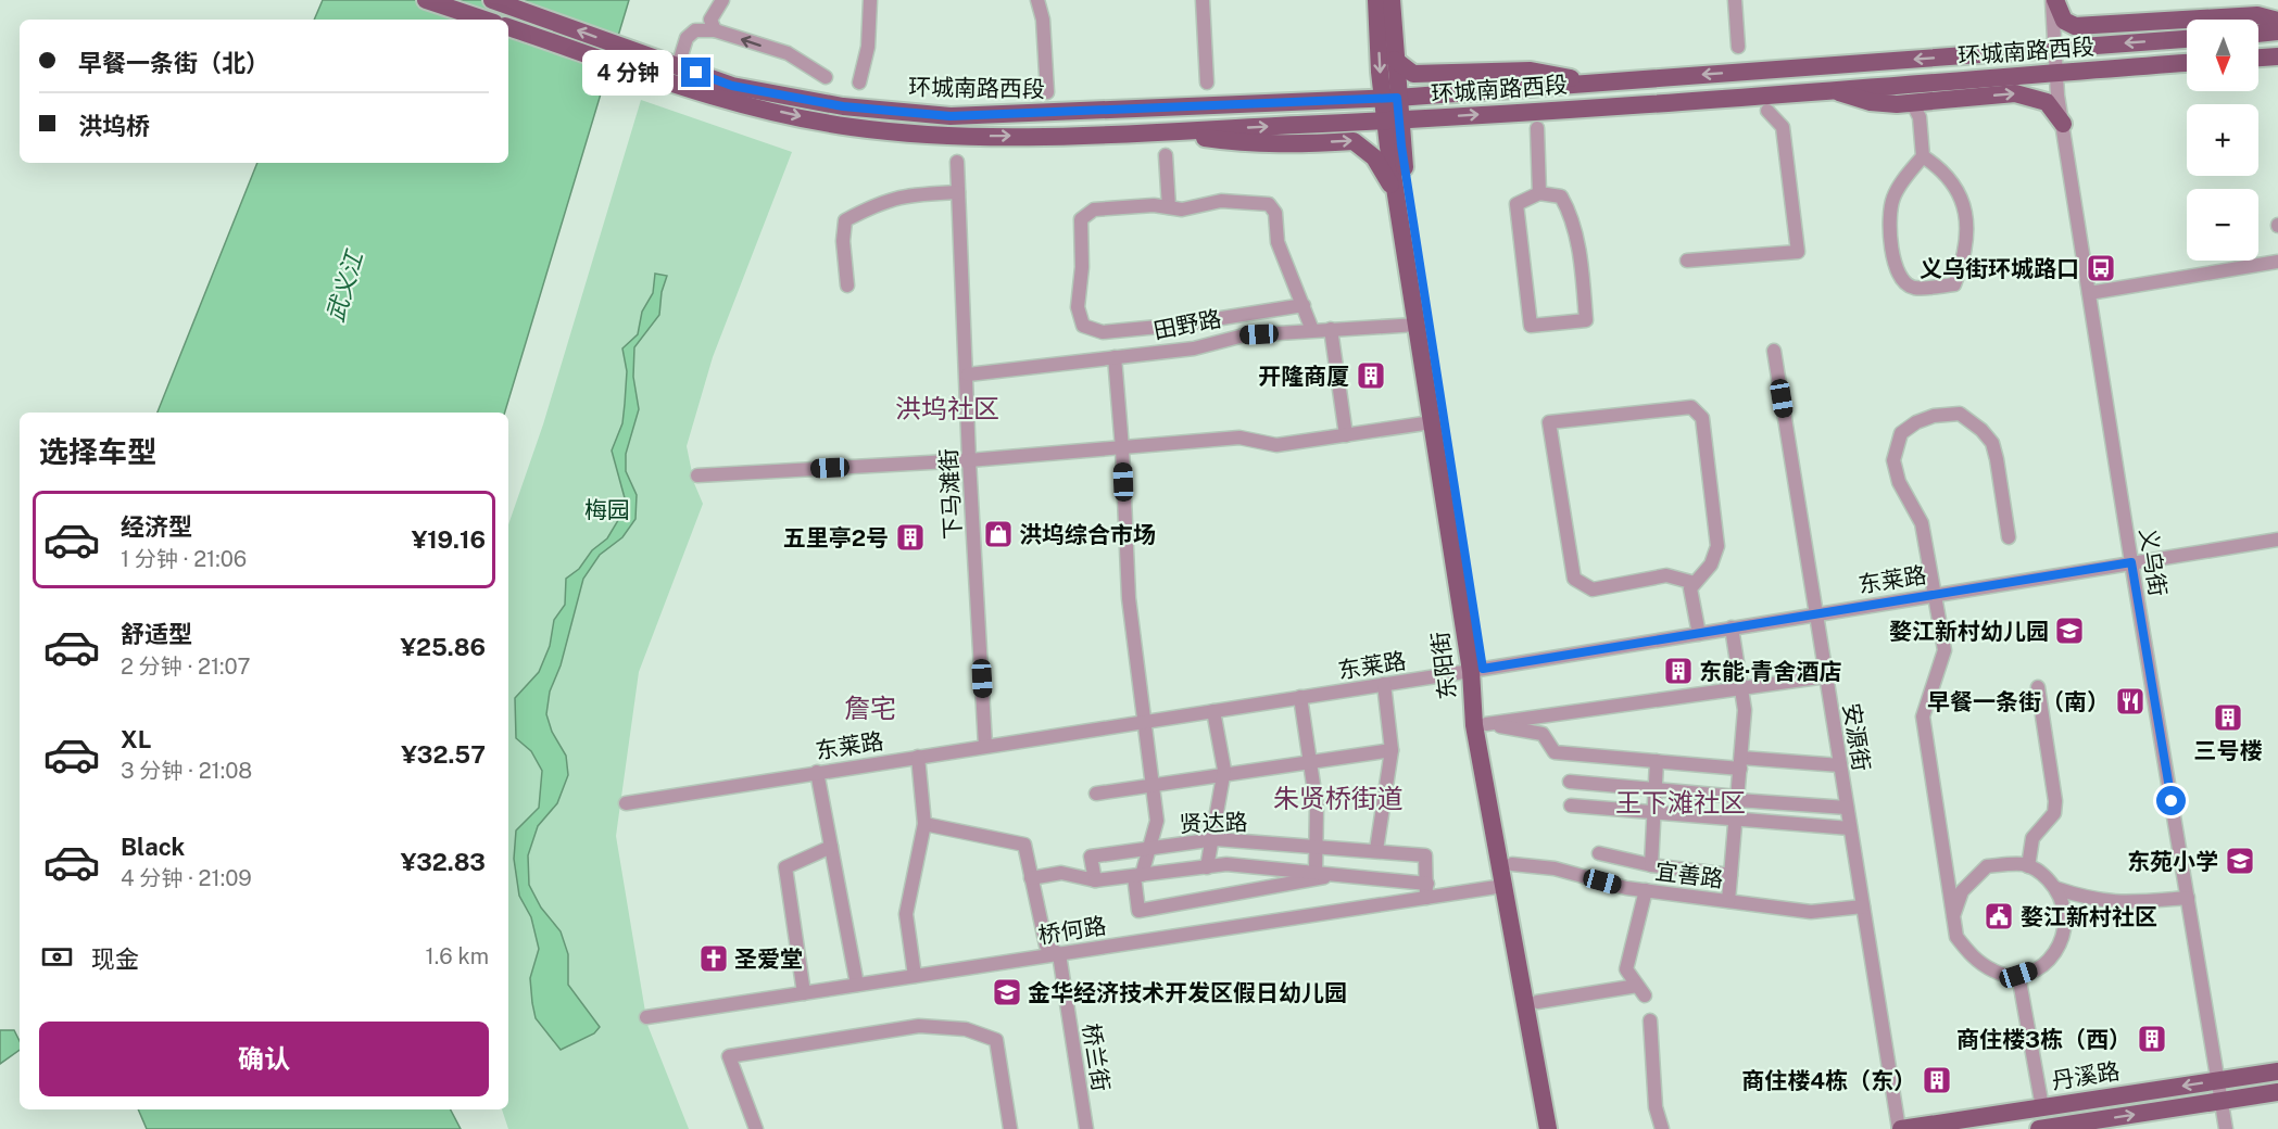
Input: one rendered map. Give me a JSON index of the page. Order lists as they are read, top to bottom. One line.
{"streets":{"main road":["环城南路西段","东阳街","丹溪路"],"street":["田野路","下马滩街","义乌街","东莱路","安源街","贤达路","宜善路","桥何路","桥兰街"]},"crossings":[["环城南路西段","义乌街"],["环城南路西段","东阳街"],["田野路","下马滩街"],["田野路","东阳街"],["下马滩街","东莱路"],["义乌街","东莱路"],["义乌街","丹溪路"],["东莱路","东阳街"],["东莱路","安源街"],["东阳街","宜善路"],["东阳街","桥何路"],["安源街","宜善路"],["安源街","丹溪路"],["贤达路","桥何路"],["桥何路","桥兰街"]],"districts":["洪坞社区","詹宅","朱贤桥街道","王下滩社区"],"water":["武义江"],"parks":["梅园"],"places":{"bus stop":["义乌街环城路口"],"building":["开隆商厦","五里亭2号","东能·青舍酒店","三号楼","商住楼3栋（西）","商住楼4栋（东）"],"shop":["洪坞综合市场"],"school or university":["婺江新村幼儿园","东苑小学","金华经济技术开发区假日幼儿园"],"restaurant":["早餐一条街（南）"],"public building":["婺江新村社区"],"church":["圣爱堂"]},"north":"bottom","page":{"map_buttons":["+","−"],"banner":["早餐一条街（北）","洪坞桥"],"bubble":"4 分钟","heading":"选择车型","list":[{"name":"经济型","note":"1 分钟 · 21:06","value":"¥19.16"},{"name":"舒适型","note":"2 分钟 · 21:07","value":"¥25.86"},{"name":"XL","note":"3 分钟 · 21:08","value":"¥32.57"},{"name":"Black","note":"4 分钟 · 21:09","value":"¥32.83"}],"pay":["现金","1.6 km"],"buttons":"确认"}}
